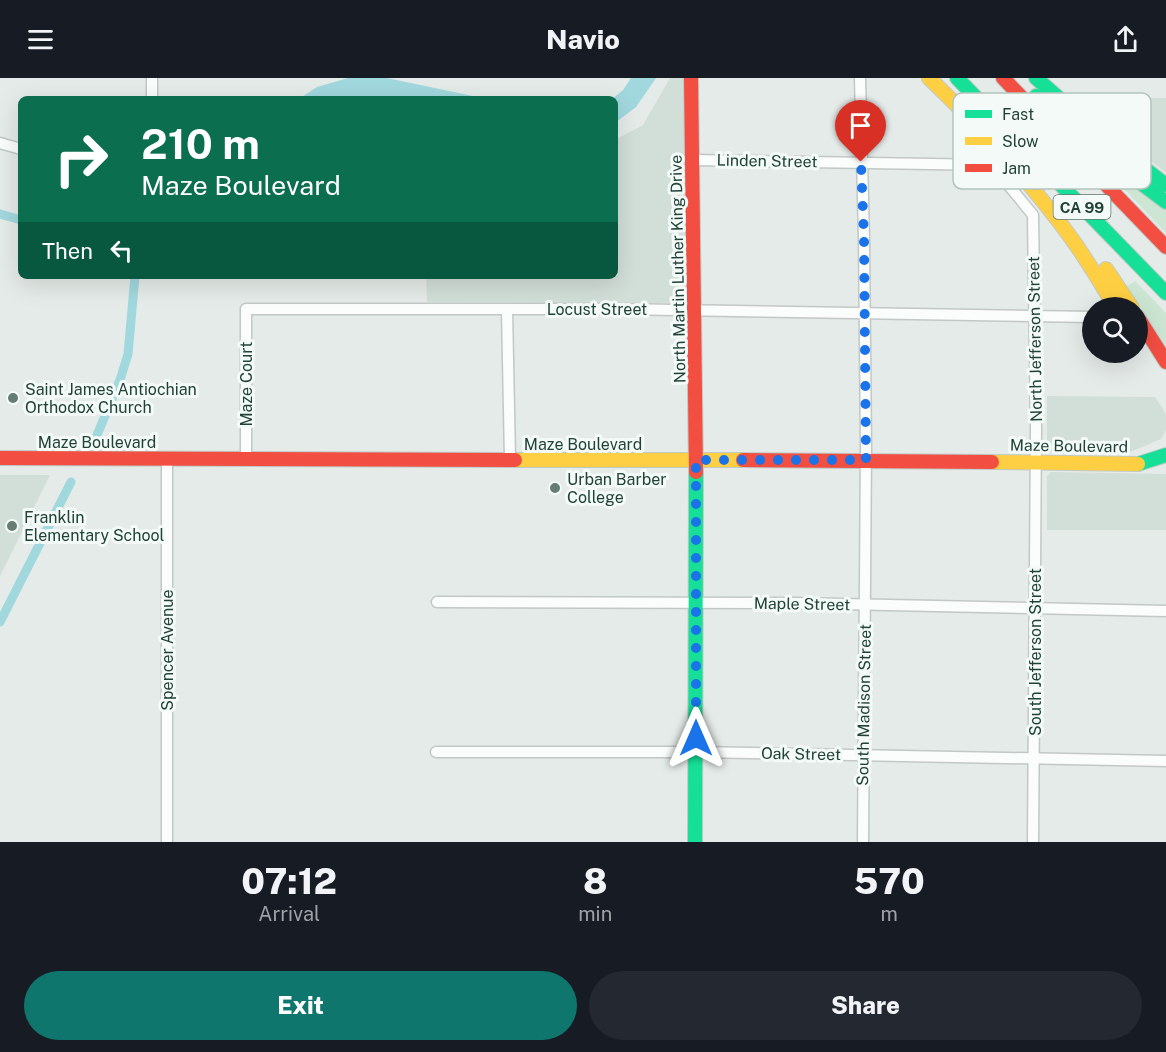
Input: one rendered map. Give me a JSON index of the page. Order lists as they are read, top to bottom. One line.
{"streets":{"main road":["CA 99","North Martin Luther King Drive","Maze Boulevard"],"street":["Linden Street","Locust Street","North Jefferson Street","Maze Court","Maple Street","Spencer Avenue","South Jefferson Street","South Madison Street","Oak Street"]},"crossings":[["Linden Street","North Martin Luther King Drive"],["Linden Street","North Jefferson Street"],["Linden Street","South Madison Street"],["North Martin Luther King Drive","Locust Street"],["North Martin Luther King Drive","Maze Boulevard"],["North Martin Luther King Drive","Maple Street"],["North Martin Luther King Drive","Oak Street"],["Locust Street","North Jefferson Street"],["Locust Street","Maze Court"],["Locust Street","South Madison Street"],["North Jefferson Street","Maze Boulevard"],["North Jefferson Street","South Jefferson Street"],["Maze Court","Maze Boulevard"],["Maze Boulevard","Spencer Avenue"],["Maze Boulevard","South Jefferson Street"],["Maze Boulevard","South Madison Street"],["Maple Street","South Jefferson Street"],["Maple Street","South Madison Street"],["South Jefferson Street","Oak Street"],["South Madison Street","Oak Street"]],"places":["Saint James Antiochian Orthodox Church","Urban Barber College","Franklin Elementary School"],"legend":["Fast","Slow","Jam"],"page":{"header":"Navio","turn":["210 m","Maze Boulevard"],"then":"Then","eta":["07:12","Arrival","8","min","570","m"],"buttons":["Exit","Share"]}}
